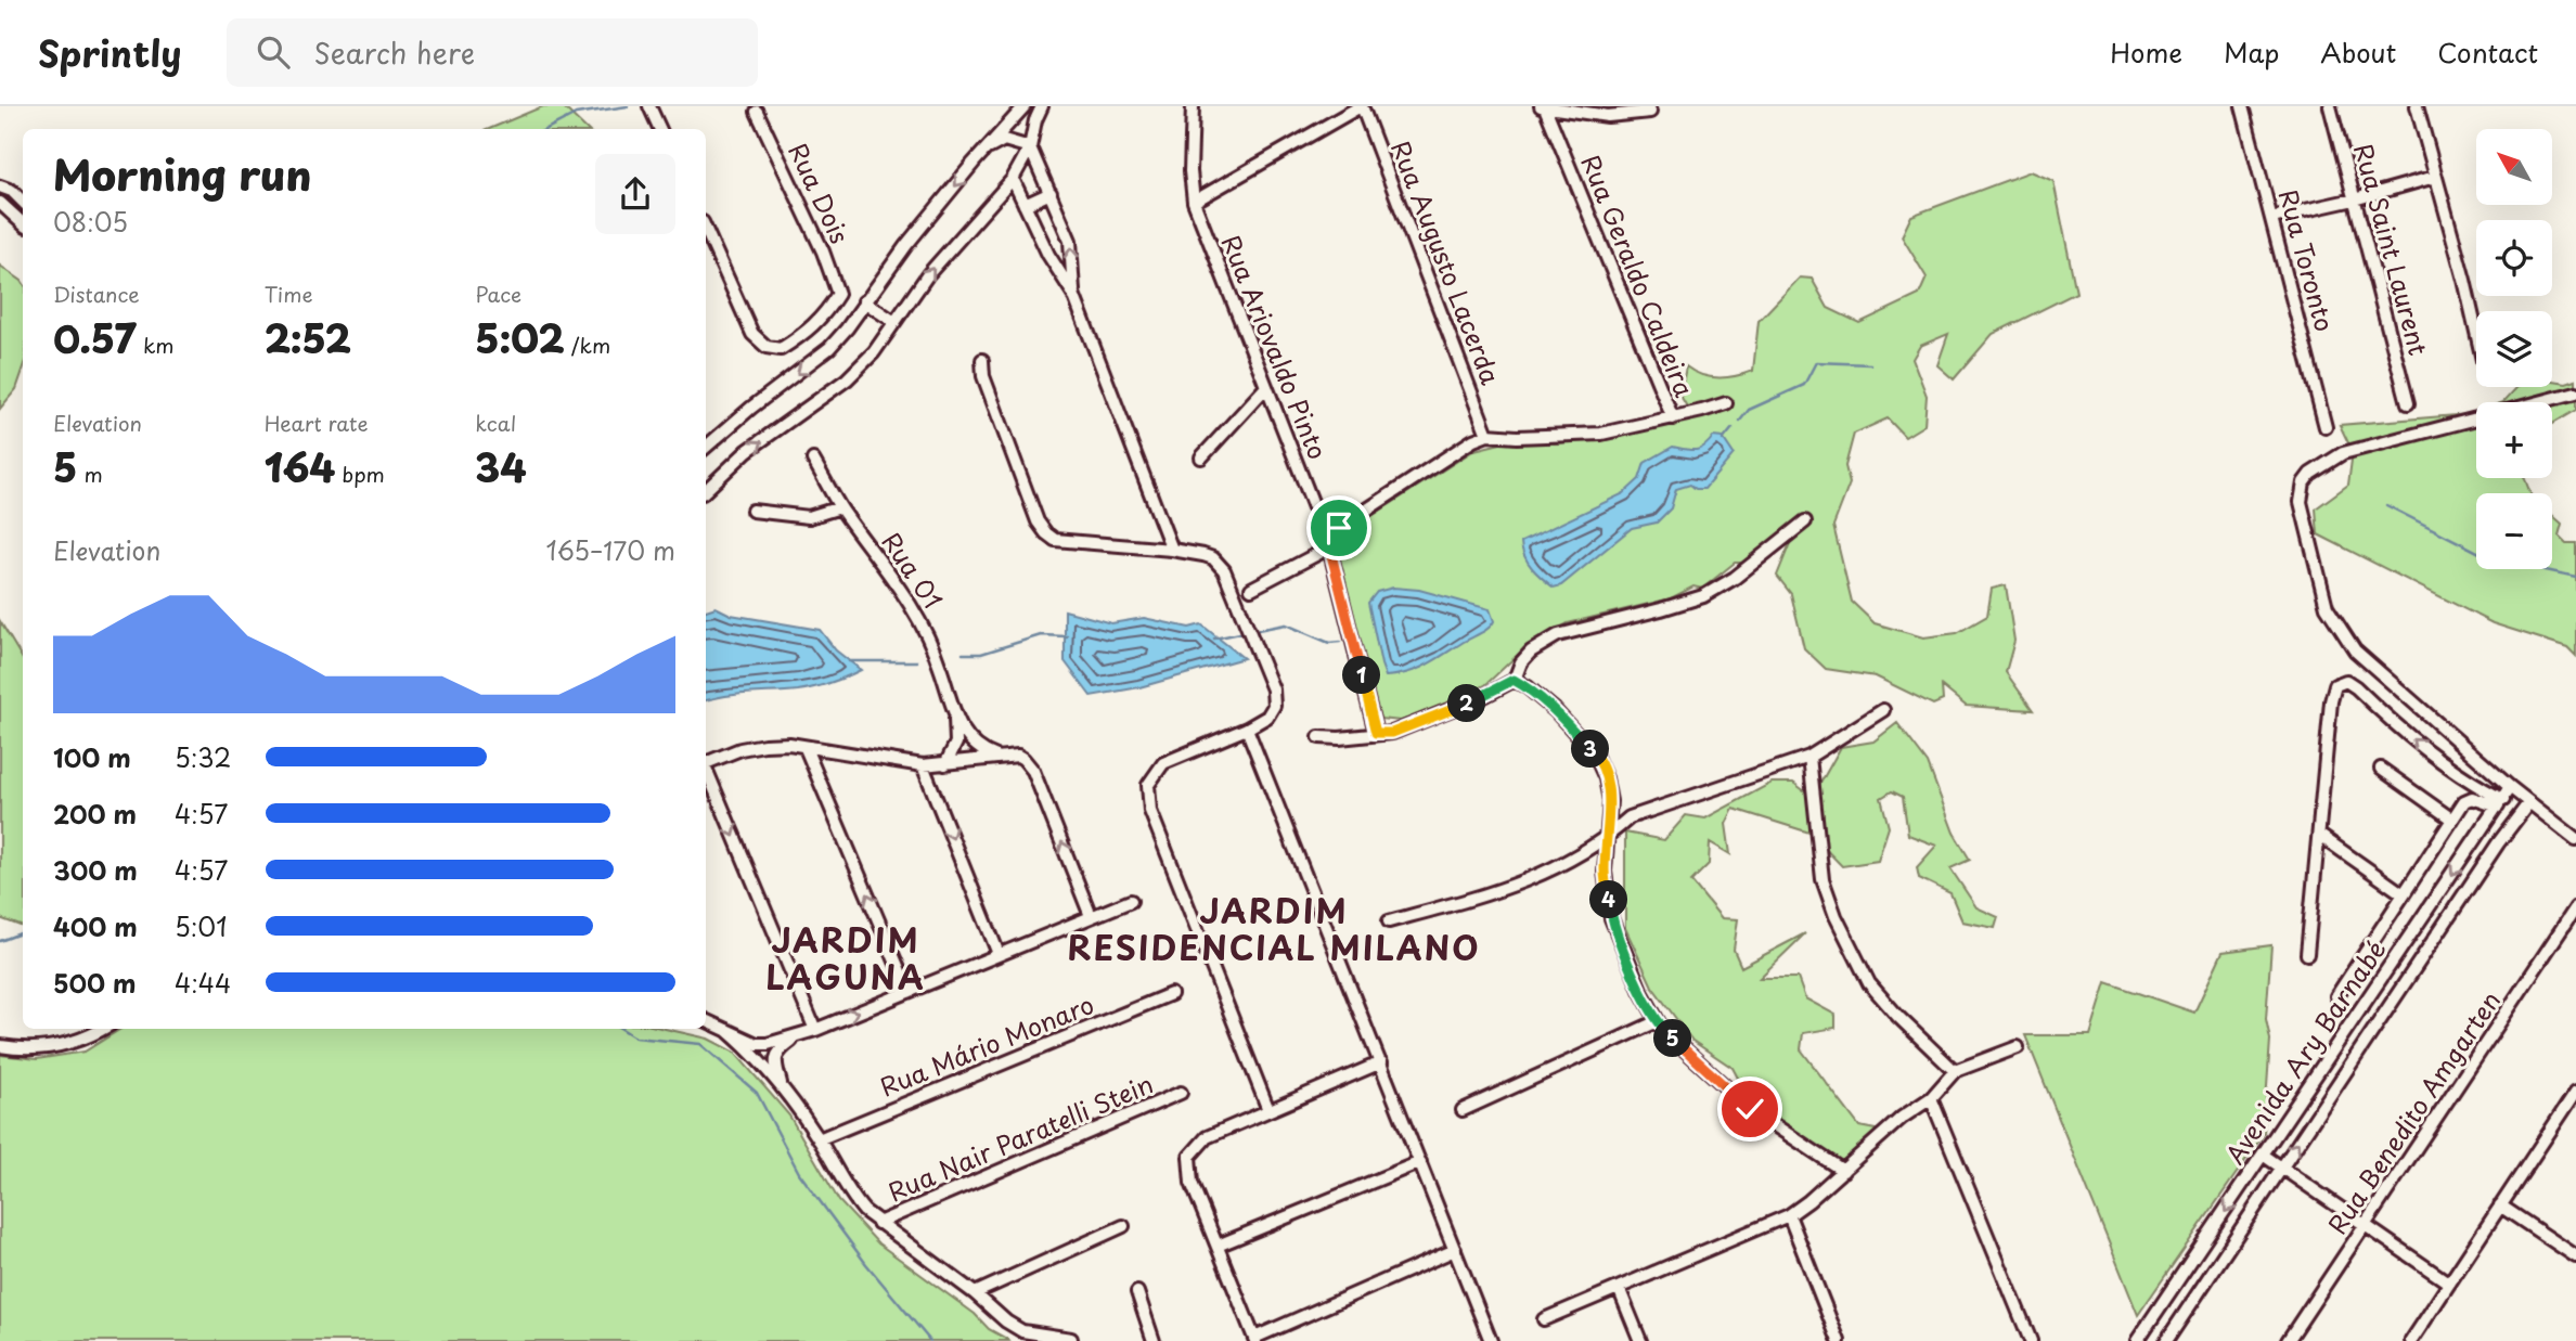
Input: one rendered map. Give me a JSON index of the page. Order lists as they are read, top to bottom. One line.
{"streets":{"street":["Rua Dois","Rua Saint Laurent","Rua Toronto","Rua Augusto Lacerda","Rua Geraldo Caldeira","Rua Ariovaldo Pinto","Rua 01","Rua Mário Monaro","Avenida Ary Barnabé","Rua Benedito Amgarten","Rua Nair Paratelli Stein"]},"districts":["JARDIM RESIDENCIAL MILANO","JARDIM LAGUNA"],"north":"top left","page":{"header":"Sprintly","search":"Search here","nav":["Home","Map","About","Contact"],"map_buttons":["+","−"],"heading":["Morning run","08:05"],"stats":[["Distance","0.57 km"],["Time","2:52"],["Pace","5:02 /km"],["Elevation","5 m"],["Heart rate","164 bpm"],["kcal","34"]],"chart":["Elevation","165–170 m"],"pins":["1","2","3","4","5"],"list":[{"name":"100 m","note":"5:32"},{"name":"200 m","note":"4:57"},{"name":"300 m","note":"4:57"},{"name":"400 m","note":"5:01"},{"name":"500 m","note":"4:44"}]}}
